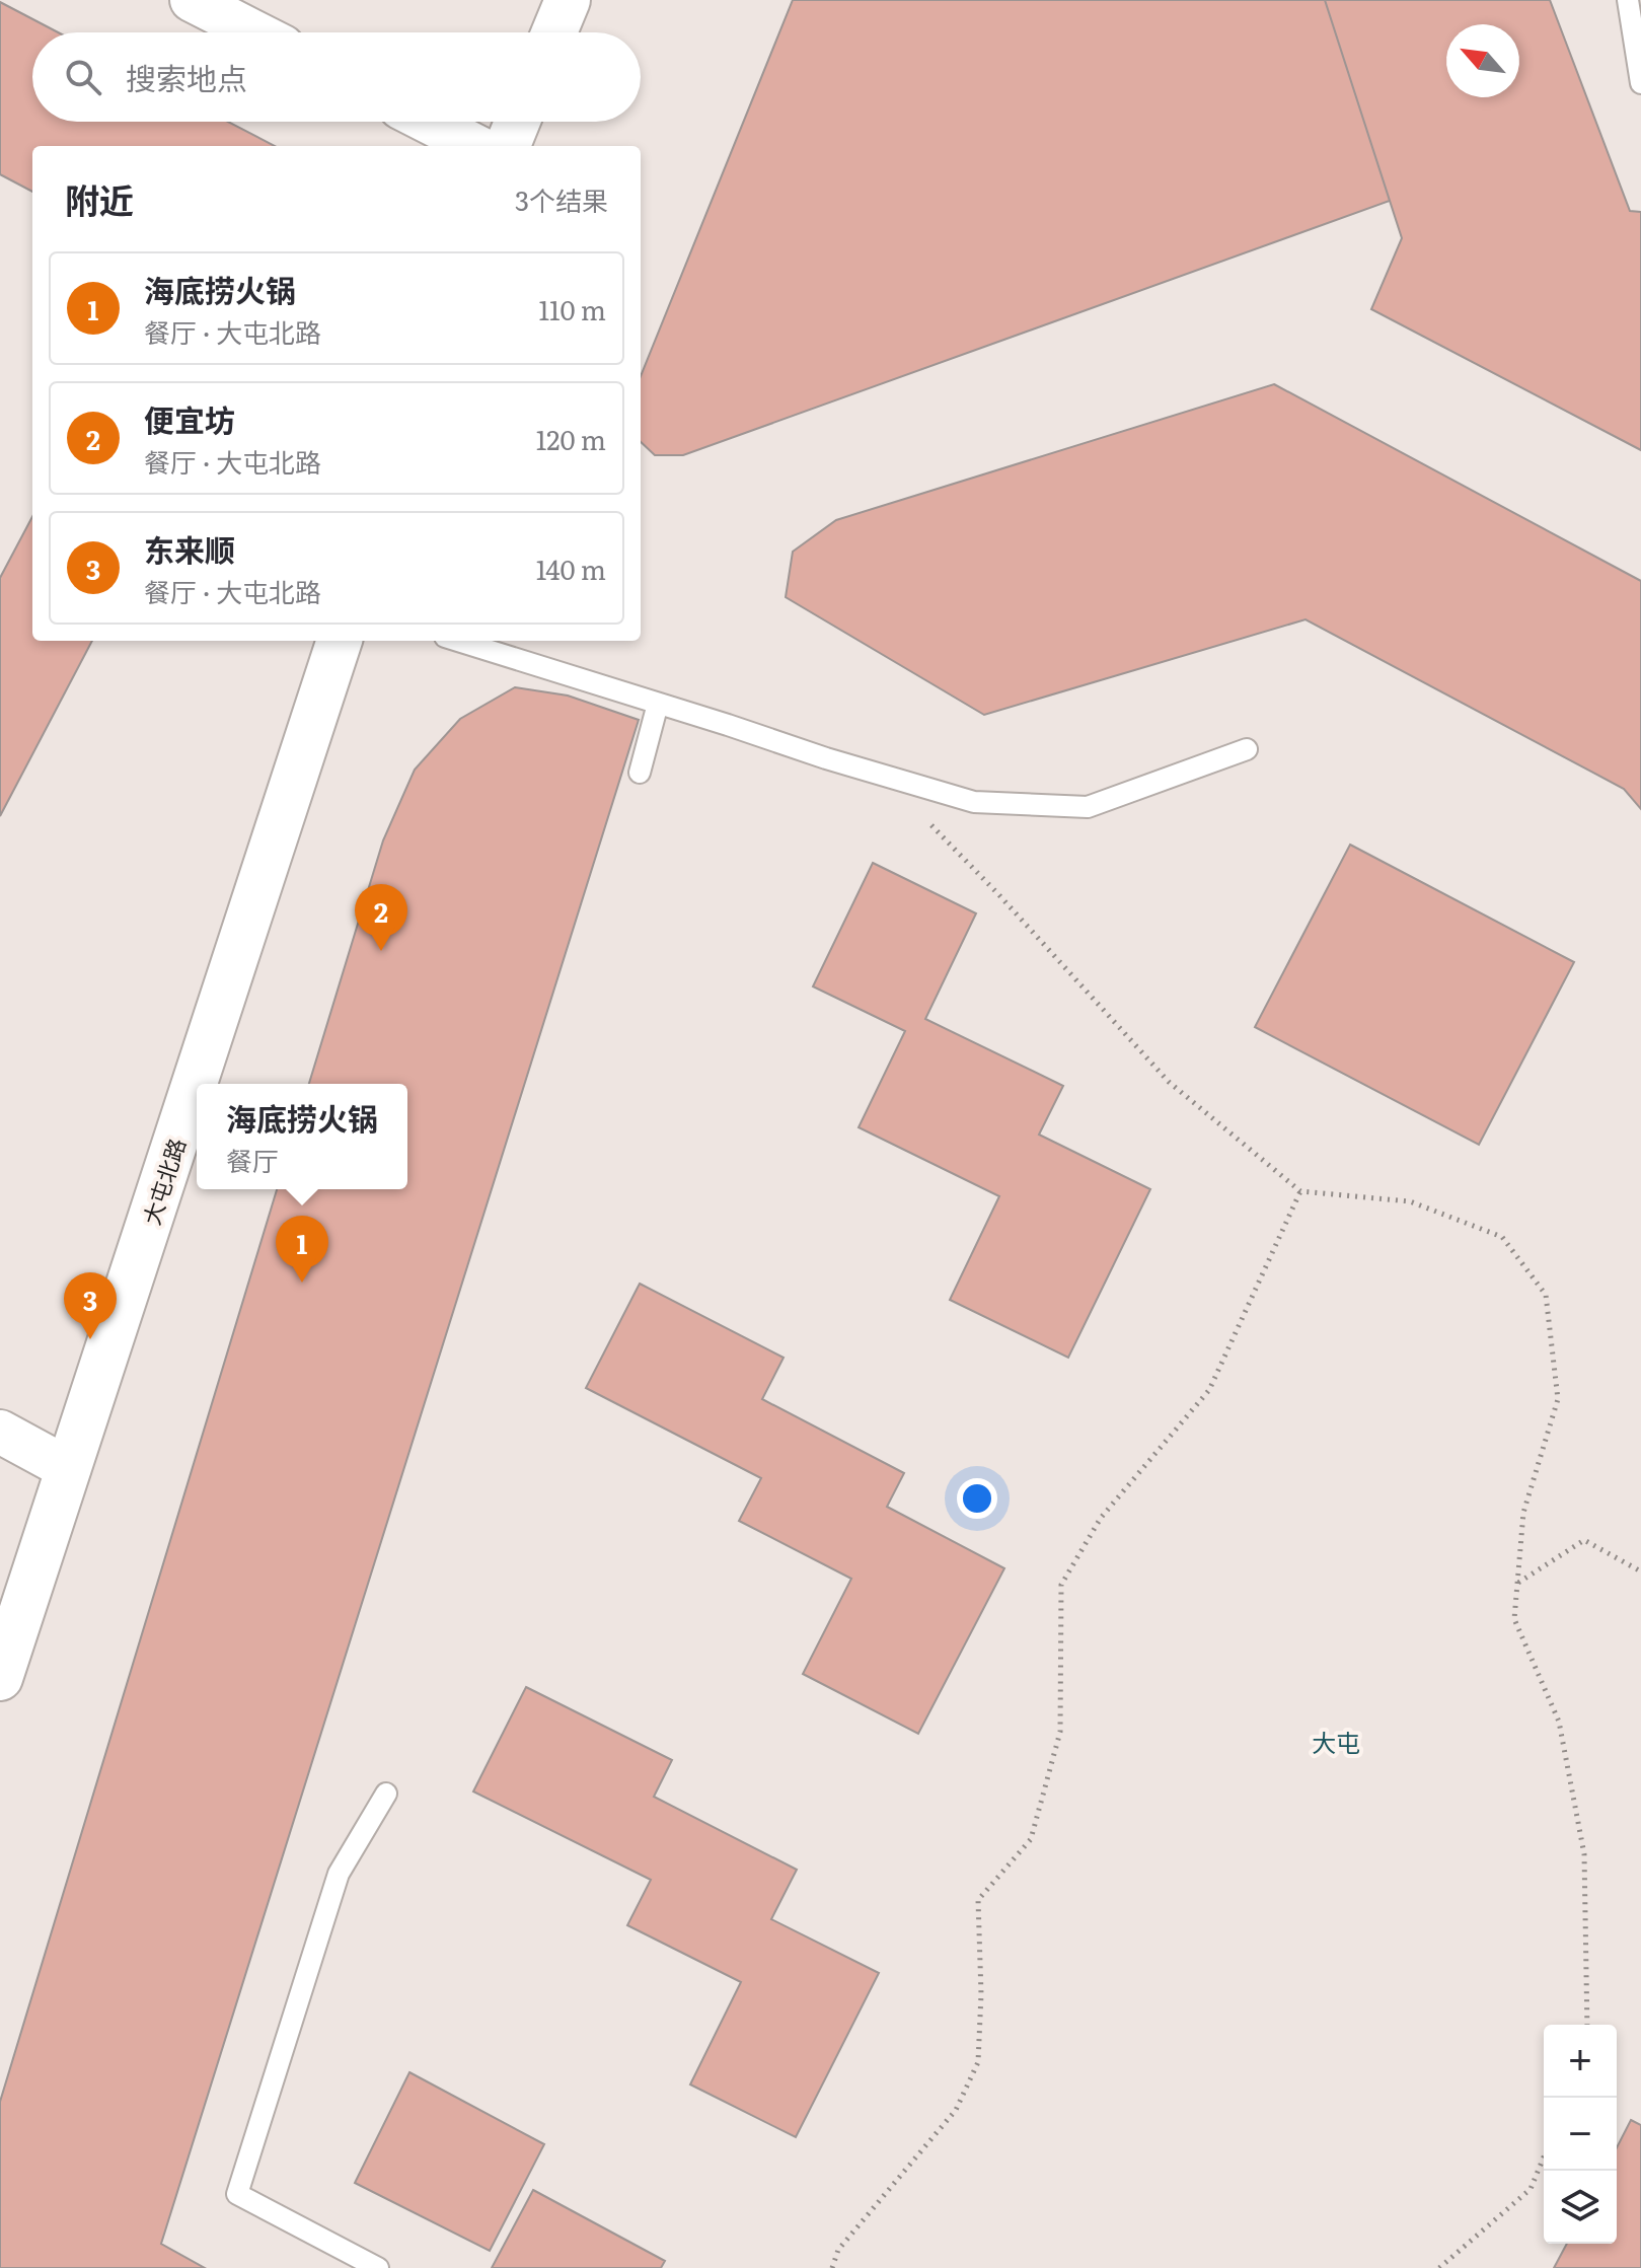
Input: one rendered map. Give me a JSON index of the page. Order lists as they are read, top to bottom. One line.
{"streets":{"street":["大屯北路"]},"districts":["大屯"],"north":"top left","page":{"search":"搜索地点","heading":["附近","3个结果"],"list":[{"mark":"1","name":"海底捞火锅","note":"餐厅 · 大屯北路","value":"110 m"},{"mark":"2","name":"便宜坊","note":"餐厅 · 大屯北路","value":"120 m"},{"mark":"3","name":"东来顺","note":"餐厅 · 大屯北路","value":"140 m"}],"pins":["2","1","3"],"popup":["海底捞火锅","餐厅"],"map_buttons":["+","−"]}}
